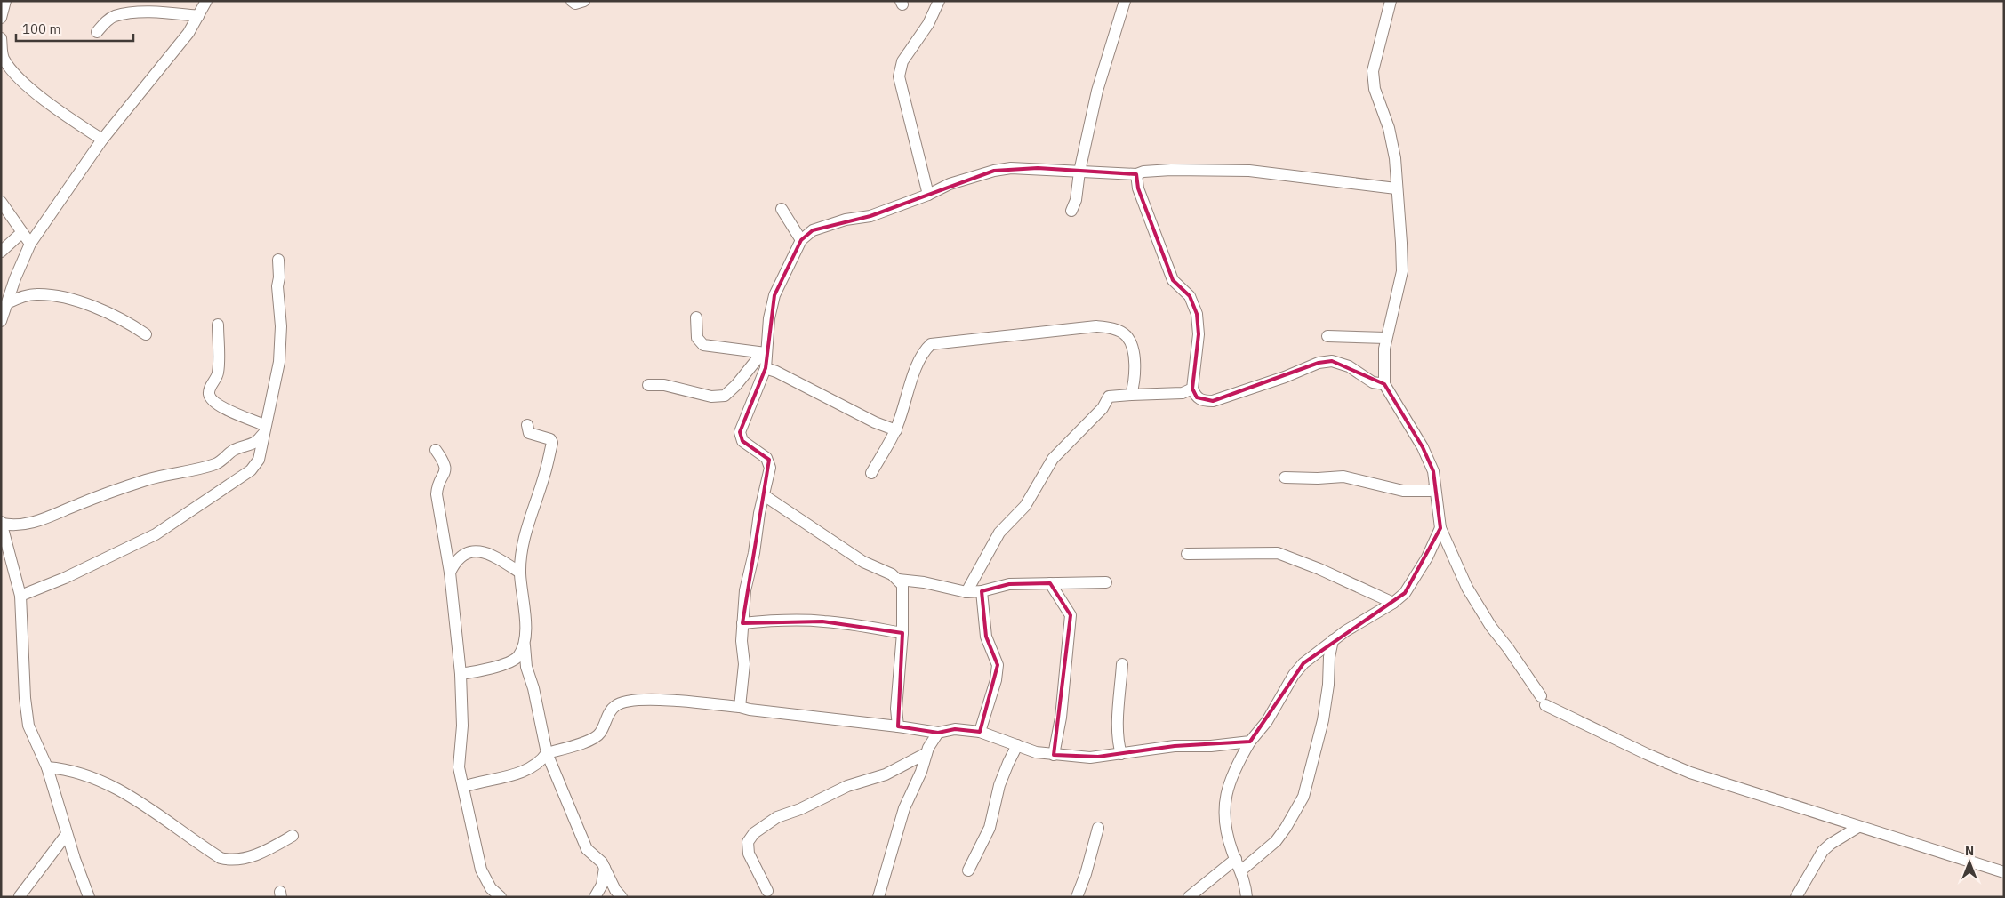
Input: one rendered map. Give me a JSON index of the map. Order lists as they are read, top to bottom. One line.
{"scale_bar":"100 m","north":"top"}
